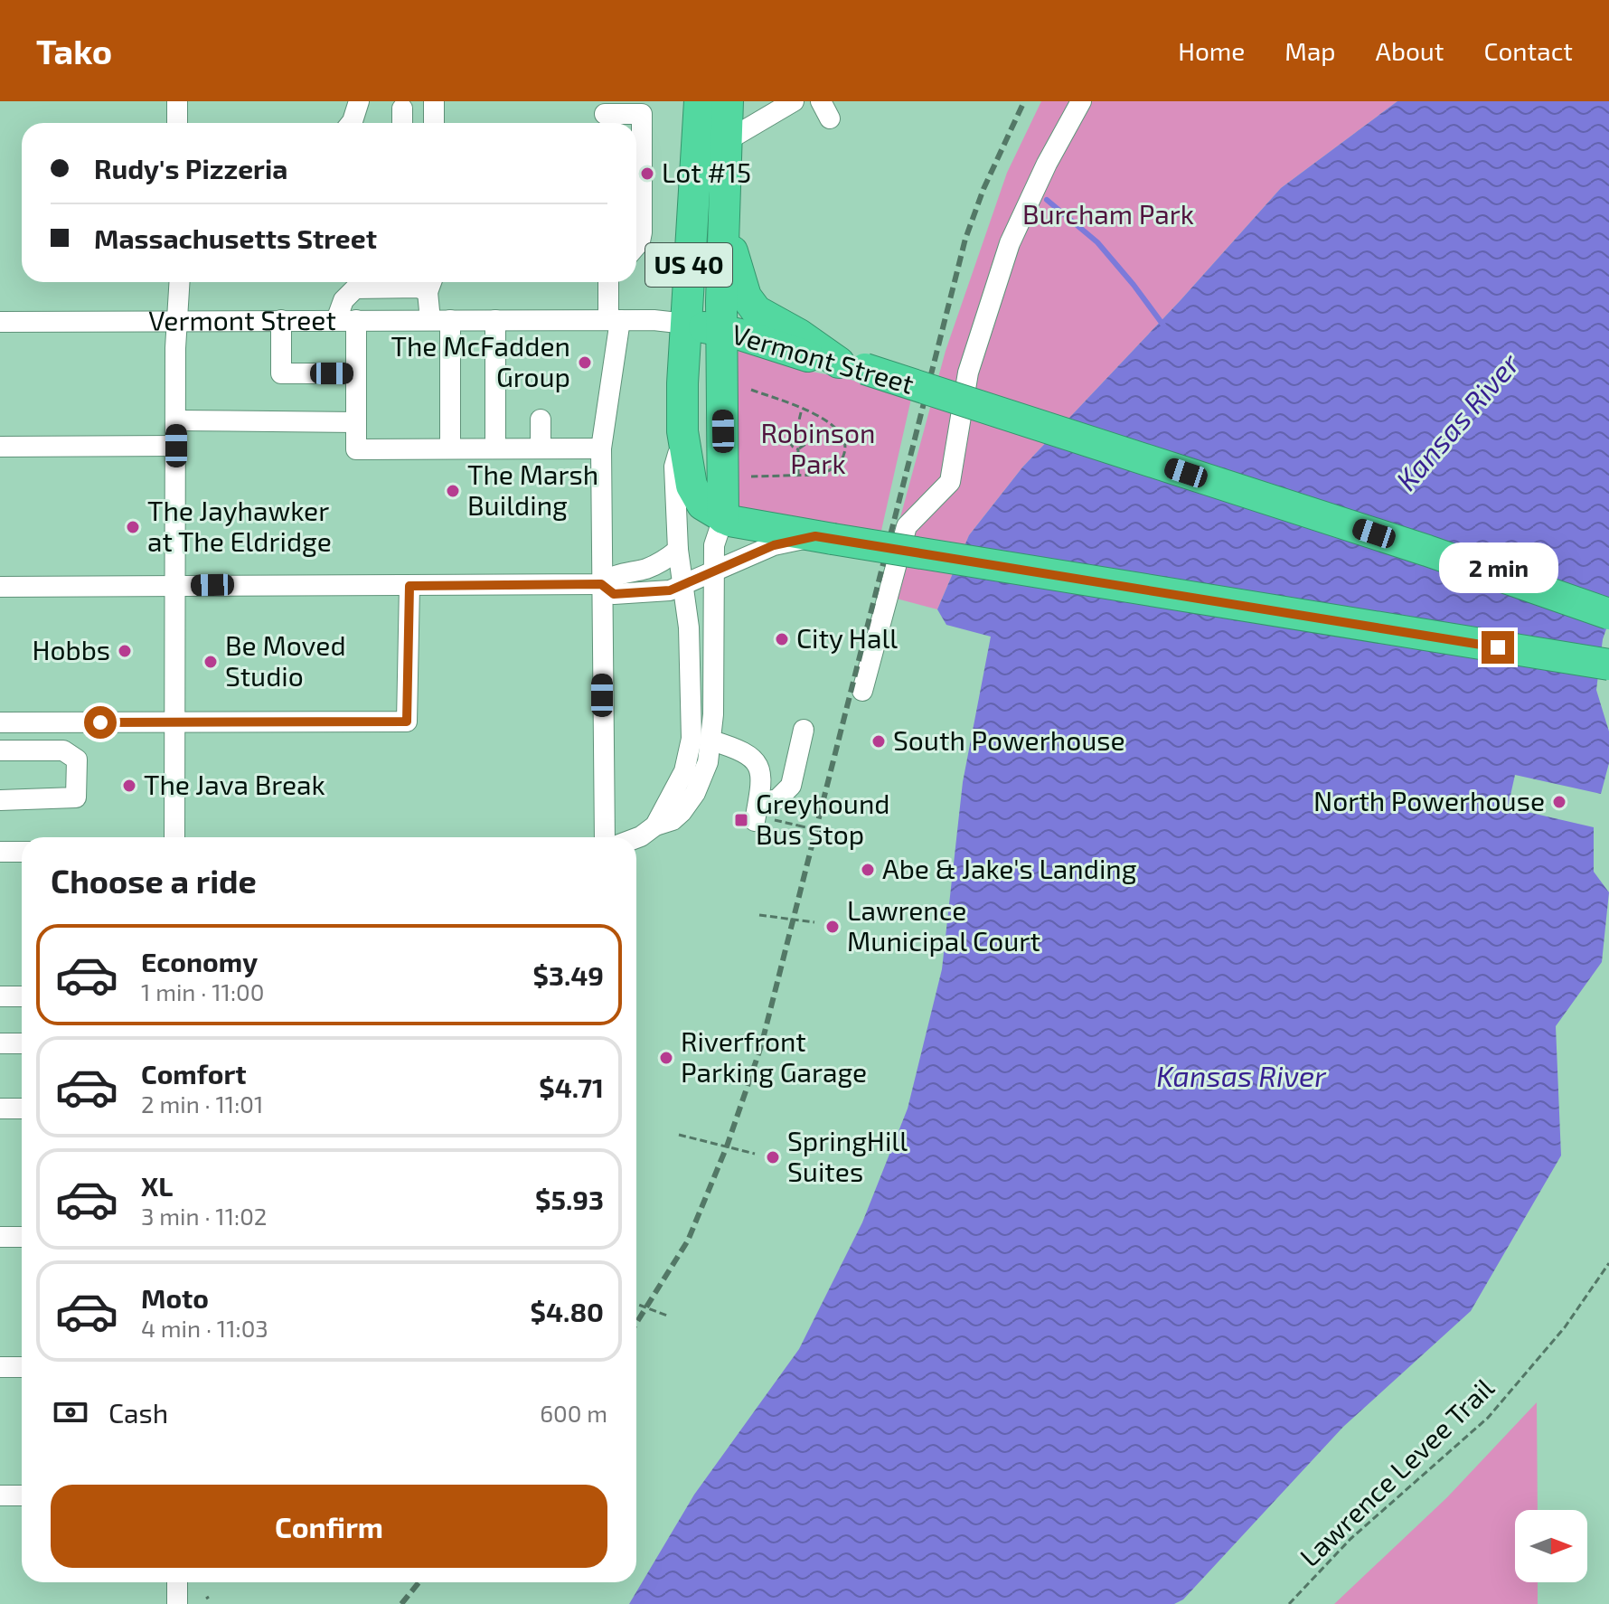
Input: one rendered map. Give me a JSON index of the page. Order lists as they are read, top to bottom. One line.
{"streets":{"highway":["US 40","Vermont Street"],"path":["Lawrence Levee Trail"]},"crossings":[["US 40","Vermont Street"]],"water":["Kansas River"],"parks":["Burcham Park","Robinson Park"],"places":{"other":["Lot #15","The McFadden Group","The Marsh Building","The Jayhawker at The Eldridge","City Hall","Hobbs","Be Moved Studio","South Powerhouse","The Java Break","North Powerhouse","Abe & Jake's Landing","Lawrence Municipal Court","Riverfront Parking Garage","SpringHill Suites"],"transit":["Greyhound Bus Stop"]},"north":"right","page":{"header":"Tako","nav":["Home","Map","About","Contact"],"banner":["Rudy's Pizzeria","Massachusetts Street"],"bubble":"2 min","heading":"Choose a ride","list":[{"name":"Economy","note":"1 min · 11:00","value":"$3.49"},{"name":"Comfort","note":"2 min · 11:01","value":"$4.71"},{"name":"XL","note":"3 min · 11:02","value":"$5.93"},{"name":"Moto","note":"4 min · 11:03","value":"$4.80"}],"pay":["Cash","600 m"],"buttons":"Confirm"}}
